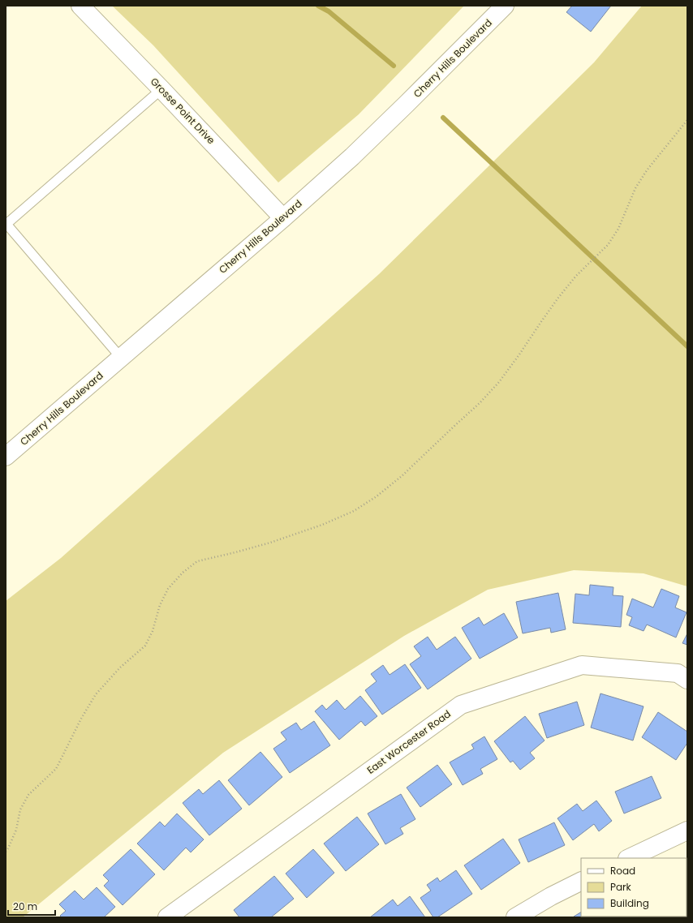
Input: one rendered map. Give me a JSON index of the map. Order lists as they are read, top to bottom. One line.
{"streets":{"street":["Cherry Hills Boulevard","Grosse Point Drive","East Worcester Road"]},"crossings":[["Cherry Hills Boulevard","Grosse Point Drive"]],"legend":["Road","Park","Building"],"scale_bar":"20 m"}
